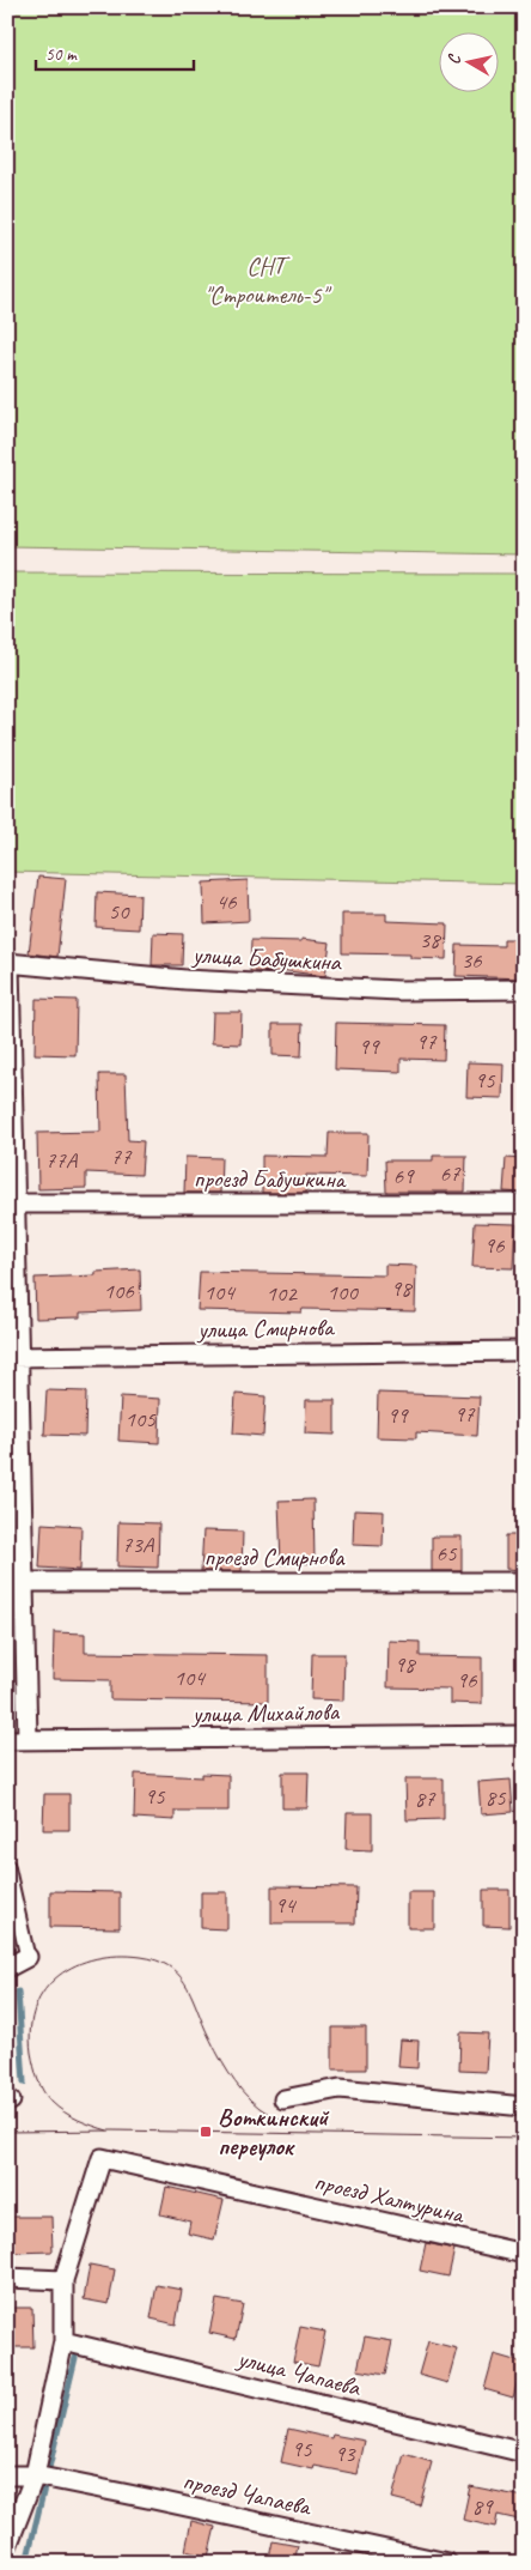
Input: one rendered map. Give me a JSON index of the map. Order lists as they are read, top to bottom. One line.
{"streets":{"street":["улица Бабушкина","проезд Бабушкина","улица Смирнова","проезд Смирнова","улица Михайлова","проезд Халтурина","улица Чапаева","проезд Чапаева"]},"parks":["СНТ \"Строитель-5\""],"places":{"transit":["Воткинский переулок"]},"house_numbers":["46","50","38","36","97","99","95","77","77А","67","69","96","98","106","104","100","102","97","99","105","73А","65","98","104","96","95","85","87","94","95","93","89"],"scale_bar":"50 m","north":"left"}
